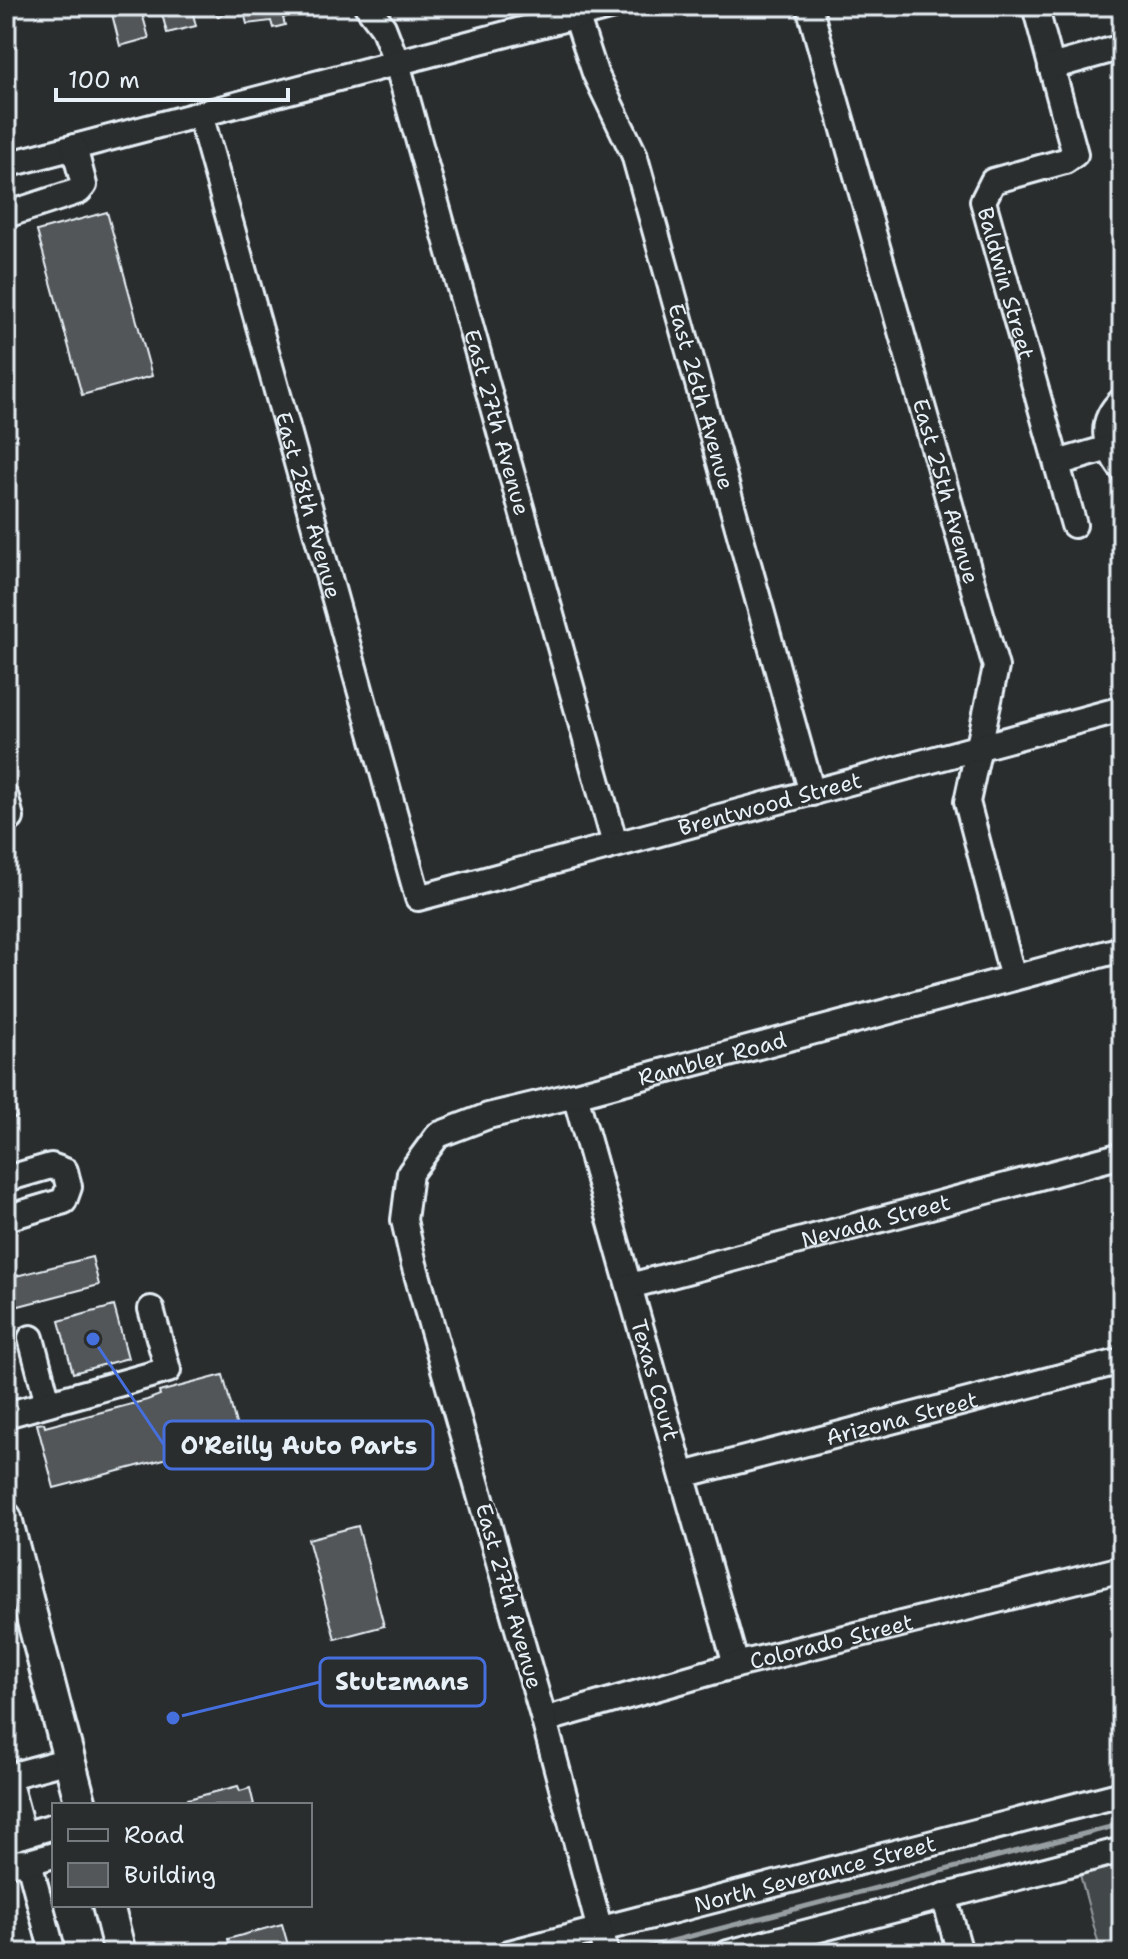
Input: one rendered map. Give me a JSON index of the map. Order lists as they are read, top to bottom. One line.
{"streets":{"street":["Baldwin Street","East 26th Avenue","East 27th Avenue","East 25th Avenue","East 28th Avenue","Brentwood Street","Rambler Road","Nevada Street","Texas Court","Arizona Street","Colorado Street","North Severance Street"]},"crossings":[["East 26th Avenue","Brentwood Street"],["East 27th Avenue","Brentwood Street"],["East 27th Avenue","Rambler Road"],["East 27th Avenue","Colorado Street"],["East 27th Avenue","North Severance Street"],["East 25th Avenue","Brentwood Street"],["East 25th Avenue","Rambler Road"],["East 28th Avenue","Brentwood Street"],["Rambler Road","Texas Court"],["Nevada Street","Texas Court"],["Texas Court","Arizona Street"],["Texas Court","Colorado Street"]],"places":["O'Reilly Auto Parts","Stutzmans"],"legend":["Road","Building"],"scale_bar":"100 m"}
